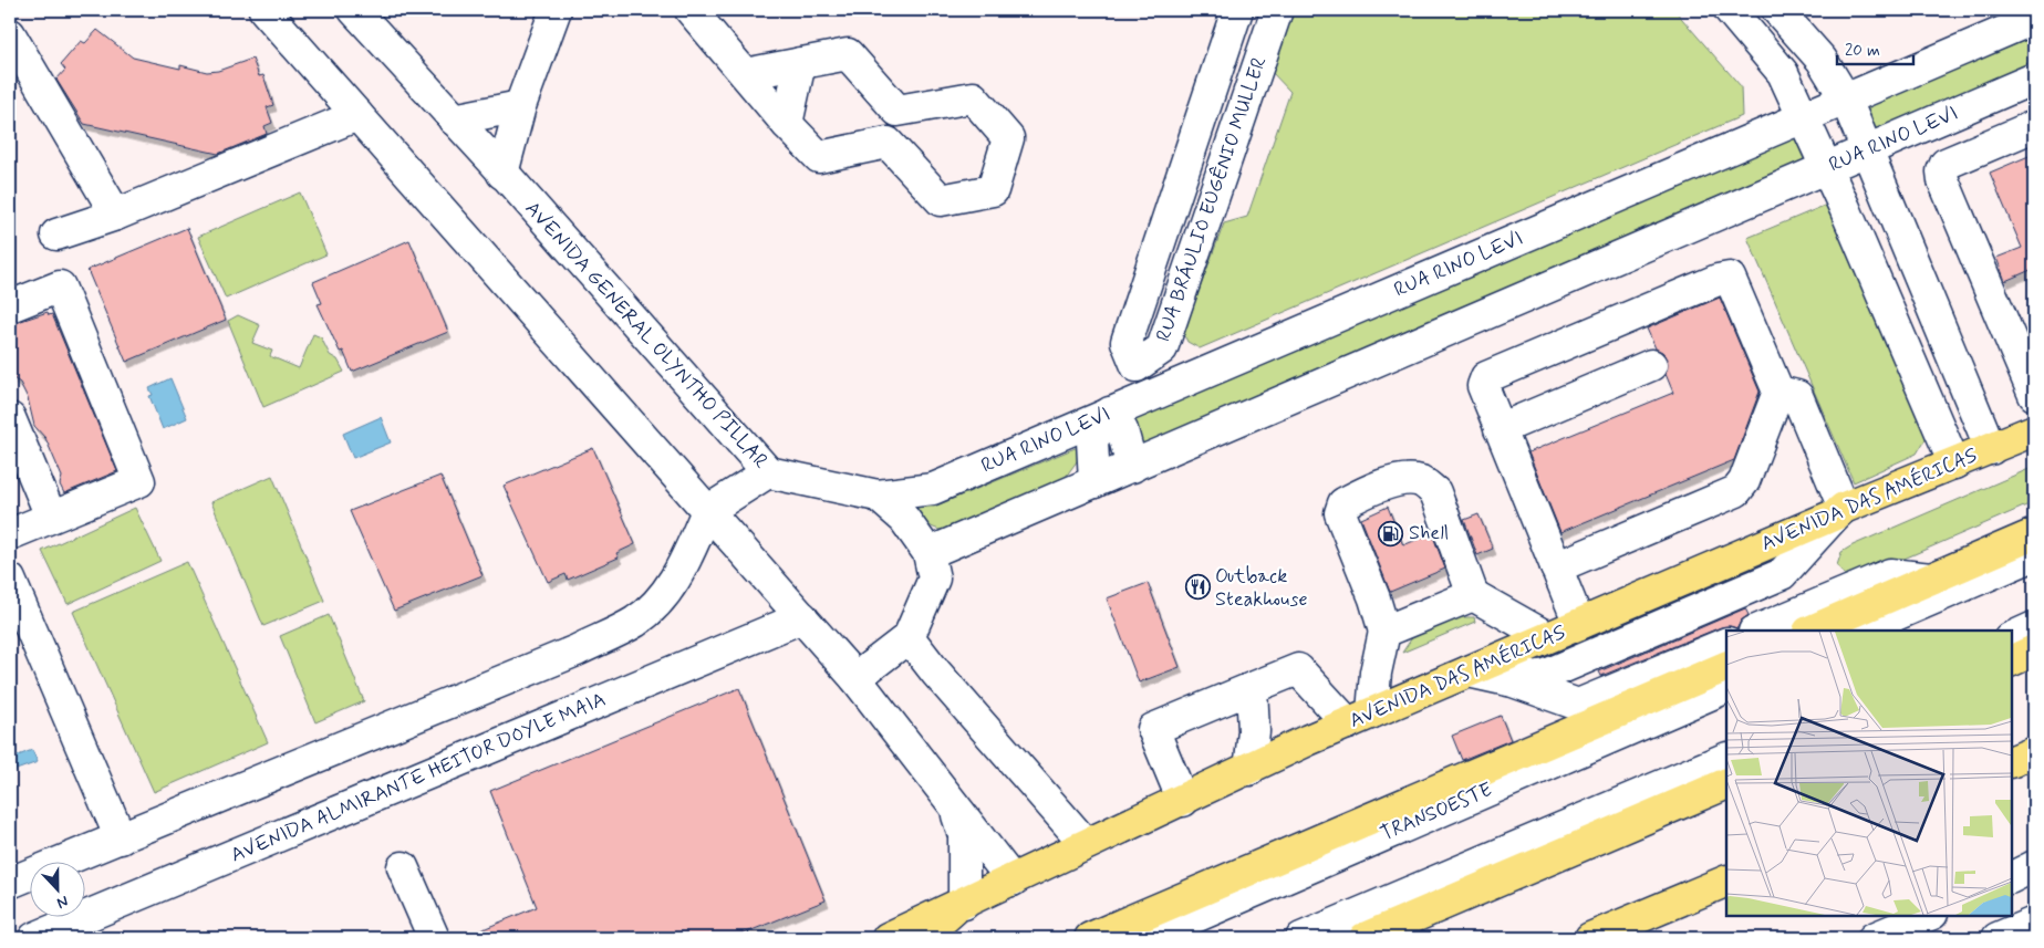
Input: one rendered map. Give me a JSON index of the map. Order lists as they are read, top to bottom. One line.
{"streets":{"main road":["AVENIDA DAS AMÉRICAS"],"street":["RUA RINO LEVI","RUA BRÁULIO EUGÊNIO MULLER","AVENIDA GENERAL OLYNTHO PILLAR","AVENIDA ALMIRANTE HEITOR DOYLE MAIA","TRANSOESTE"]},"crossings":[["RUA RINO LEVI","AVENIDA GENERAL OLYNTHO PILLAR"]],"places":{"fuel station":["Shell"],"restaurant":["Outback Steakhouse"]},"scale_bar":"20 m","north":"bottom"}
